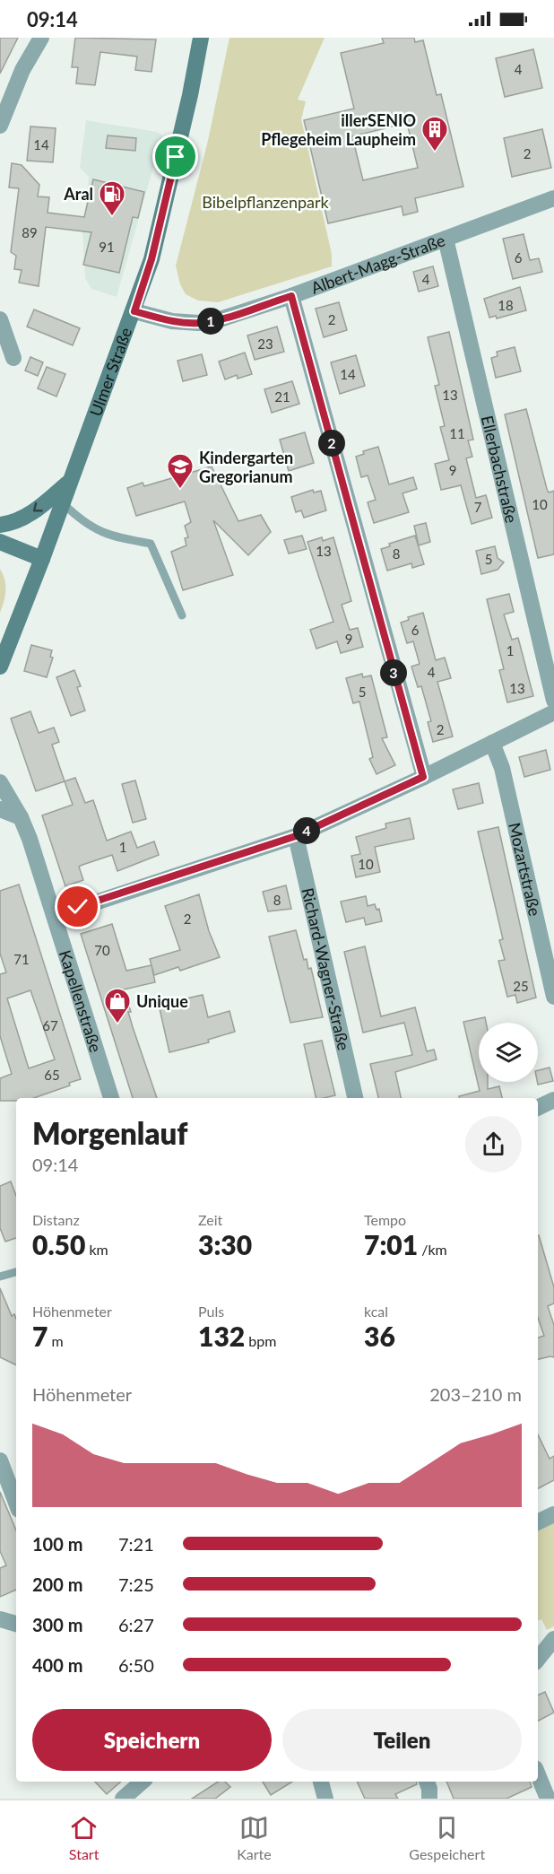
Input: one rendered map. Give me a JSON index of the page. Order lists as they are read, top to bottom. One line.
{"streets":{"main road":["Ulmer Straße"],"street":["Albert-Magg-Straße","Ellerbachstraße","Mozartstraße","Richard-Wagner-Straße","Kapellenstraße"]},"crossings":[["Albert-Magg-Straße","Ulmer Straße"],["Albert-Magg-Straße","Ellerbachstraße"]],"parks":["Bibelpflanzenpark"],"places":{"building":["illerSENIO Pflegeheim Laupheim"],"fuel station":["Aral"],"school or university":["Kindergarten Gregorianum"],"shop":["Unique"]},"house_numbers":["4","14","2","89","91","6","4","18","2","23","14","13","21","11","9","10","7","13","8","5","6","9","1","4","13","5","2","1","10","8","2","70","71","25","67","65"],"page":{"status":"09:14","pins":["1","2","3","4"],"heading":["Morgenlauf","09:14"],"stats":[["Distanz","0.50 km"],["Zeit","3:30"],["Tempo","7:01 /km"],["Höhenmeter","7 m"],["Puls","132 bpm"],["kcal","36"]],"chart":["Höhenmeter","203–210 m"],"list":[{"name":"100 m","note":"7:21"},{"name":"200 m","note":"7:25"},{"name":"300 m","note":"6:27"},{"name":"400 m","note":"6:50"}],"buttons":["Speichern","Teilen"],"tabs":["Start","Karte","Gespeichert"]}}
